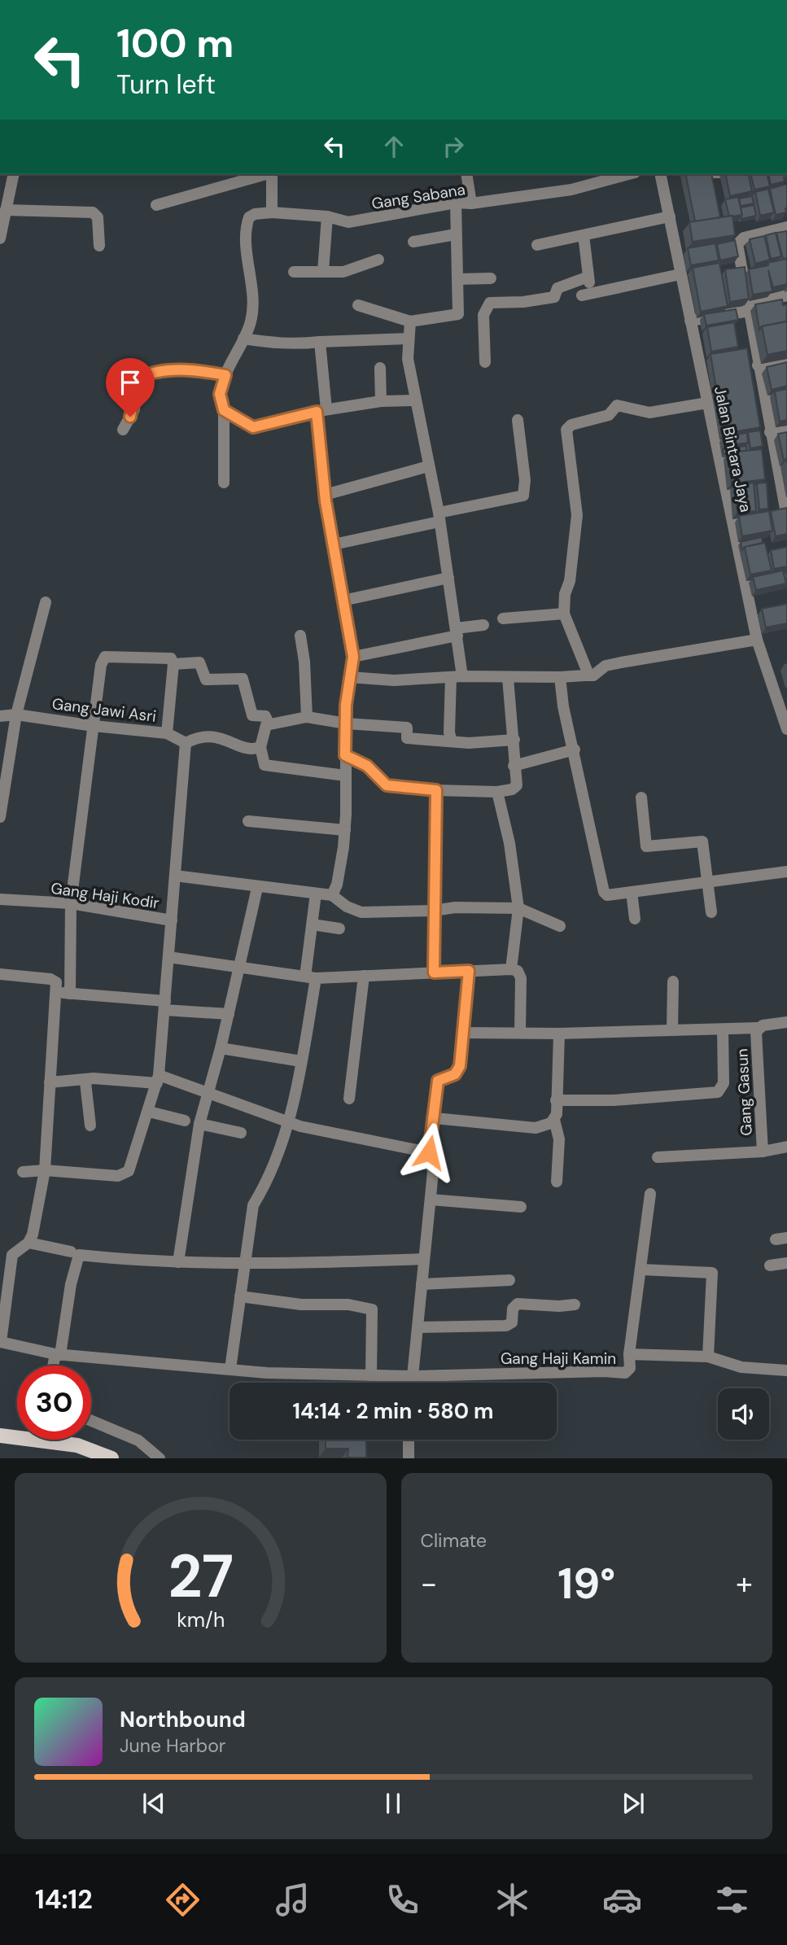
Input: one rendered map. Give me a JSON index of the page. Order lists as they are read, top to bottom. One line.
{"streets":{"street":["Gang Sabana","Jalan Bintara Jaya","Gang Jawi Asri","Gang Haji Kodir","Gang Gasun","Gang Haji Kamin"]},"page":{"turn":["100 m","Turn left"],"limit":"30","trip":"14:14 · 2 min · 580 m","tile":"Climate","heat":["−","19°","+"],"song":["Northbound","June Harbor"],"tabs":"14:12","gauge":["27","km/h"]}}
